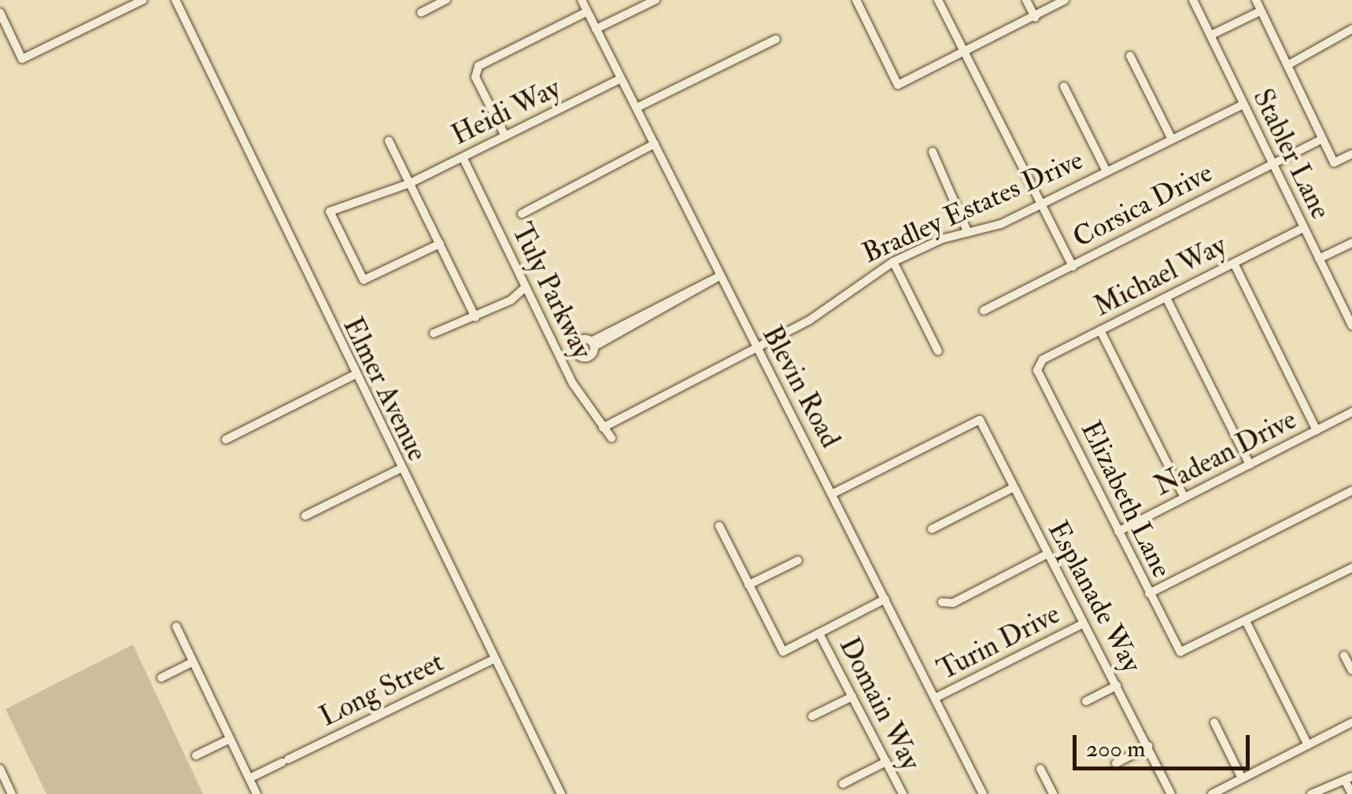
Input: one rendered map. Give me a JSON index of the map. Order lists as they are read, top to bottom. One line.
{"streets":{"street":["Heidi Way","Stabler Lane","Corsica Drive","Bradley Estates Drive","Michael Way","Tuly Parkway","Blevin Road","Elmer Avenue","Nadean Drive","Elizabeth Lane","Esplanade Way","Turin Drive","Long Street","Domain Way"]},"crossings":[["Heidi Way","Tuly Parkway"],["Heidi Way","Blevin Road"],["Stabler Lane","Corsica Drive"],["Stabler Lane","Bradley Estates Drive"],["Stabler Lane","Michael Way"],["Bradley Estates Drive","Tuly Parkway"],["Bradley Estates Drive","Blevin Road"],["Michael Way","Elizabeth Lane"],["Blevin Road","Esplanade Way"],["Blevin Road","Turin Drive"],["Elmer Avenue","Long Street"],["Nadean Drive","Elizabeth Lane"],["Esplanade Way","Turin Drive"]],"scale_bar":"200 m"}
